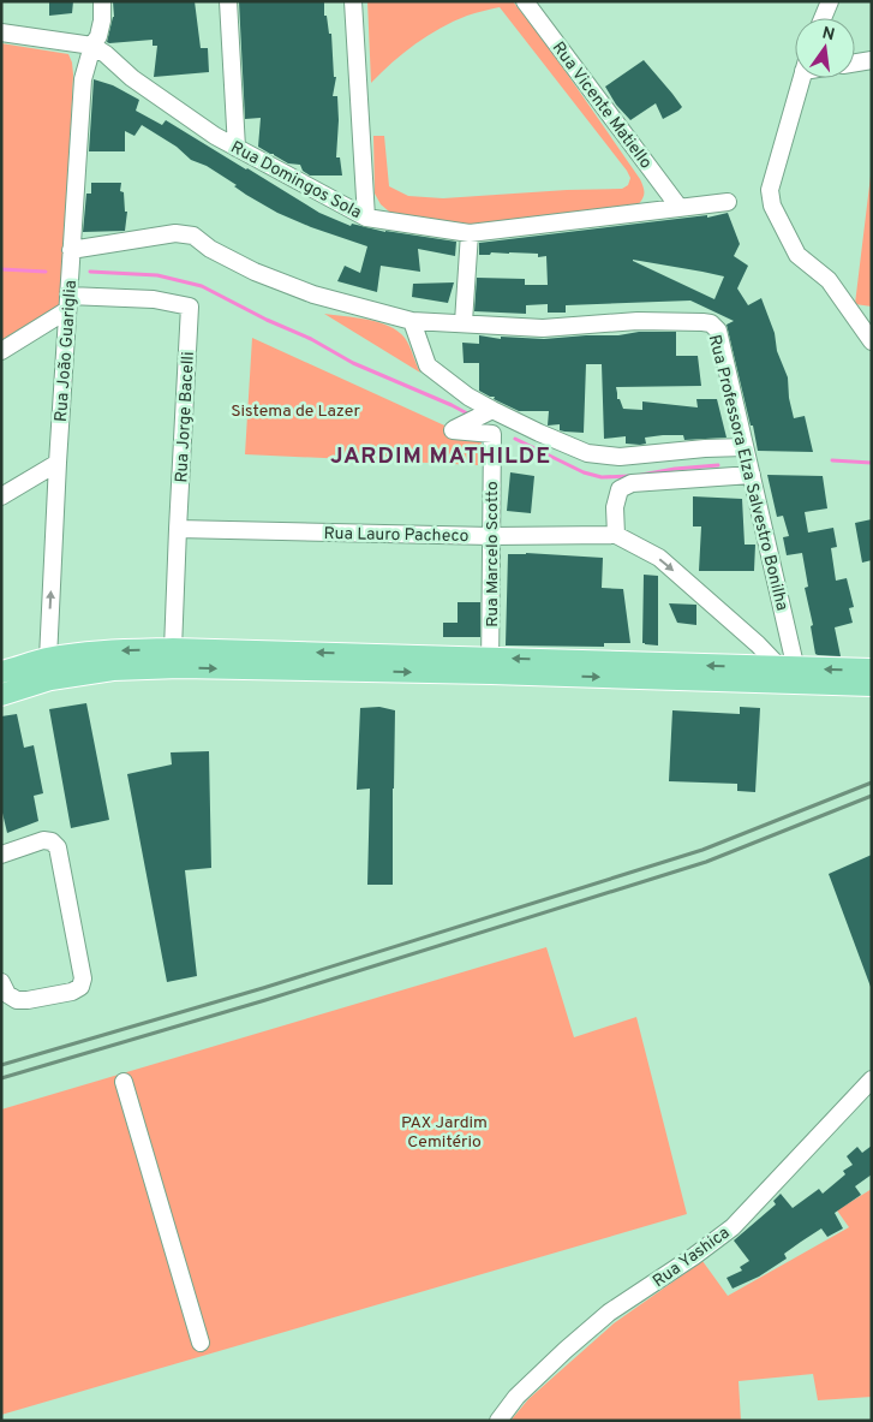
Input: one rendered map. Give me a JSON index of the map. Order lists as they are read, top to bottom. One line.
{"streets":{"street":["Rua Vicente Matiello","Rua Domingos Sola","Rua João Guariglia","Rua Jorge Bacelli","Rua Professora Elza Salvestro Bonilha","Rua Lauro Pacheco","Rua Marcelo Scotto","Rua Yashica"]},"crossings":[["Rua Vicente Matiello","Rua Domingos Sola"],["Rua Domingos Sola","Rua João Guariglia"],["Rua João Guariglia","Rua Jorge Bacelli"],["Rua João Guariglia","Rua Professora Elza Salvestro Bonilha"],["Rua Jorge Bacelli","Rua Lauro Pacheco"],["Rua Lauro Pacheco","Rua Marcelo Scotto"]],"districts":["JARDIM MATHILDE"],"parks":["Sistema de Lazer","PAX Jardim Cemitério"],"north":"top"}
